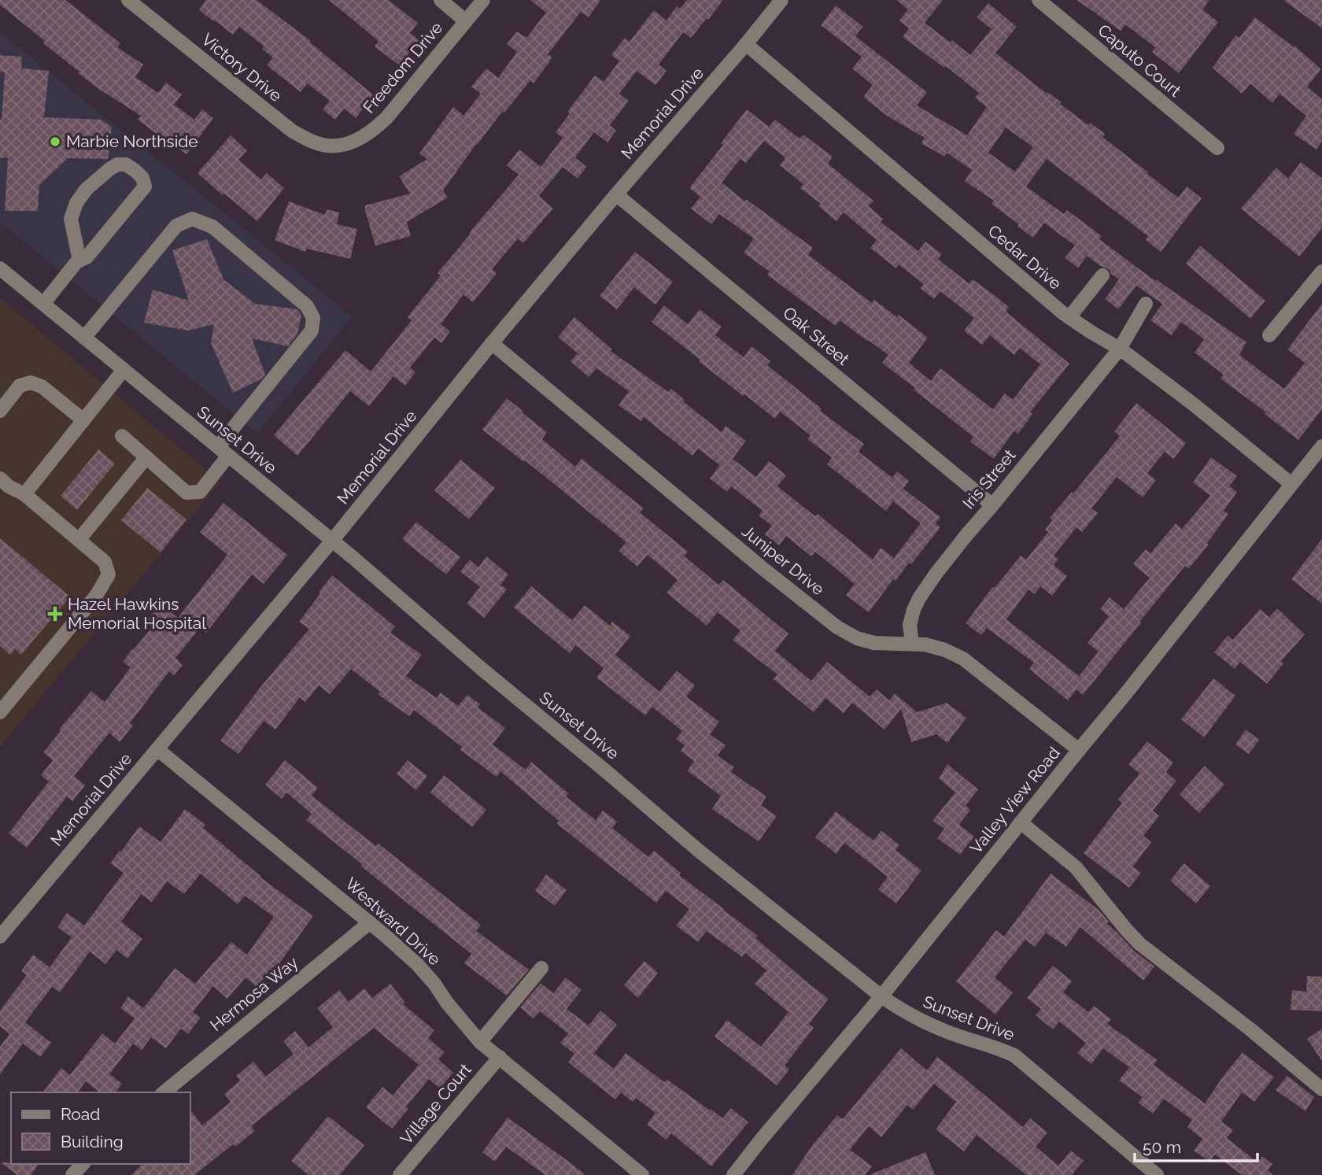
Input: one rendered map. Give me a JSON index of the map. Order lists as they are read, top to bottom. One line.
{"streets":{"street":["Caputo Court","Victory Drive","Freedom Drive","Memorial Drive","Cedar Drive","Oak Street","Sunset Drive","Iris Street","Juniper Drive","Valley View Road","Westward Drive","Hermosa Way","Village Court"]},"crossings":[["Victory Drive","Freedom Drive"],["Memorial Drive","Cedar Drive"],["Memorial Drive","Oak Street"],["Memorial Drive","Sunset Drive"],["Memorial Drive","Juniper Drive"],["Memorial Drive","Westward Drive"],["Cedar Drive","Iris Street"],["Cedar Drive","Valley View Road"],["Oak Street","Iris Street"],["Sunset Drive","Valley View Road"],["Iris Street","Juniper Drive"],["Juniper Drive","Valley View Road"],["Westward Drive","Hermosa Way"],["Westward Drive","Village Court"]],"places":{"other":["Marbie Northside"],"health":["Hazel Hawkins Memorial Hospital"]},"legend":["Road","Building"],"scale_bar":"50 m"}
